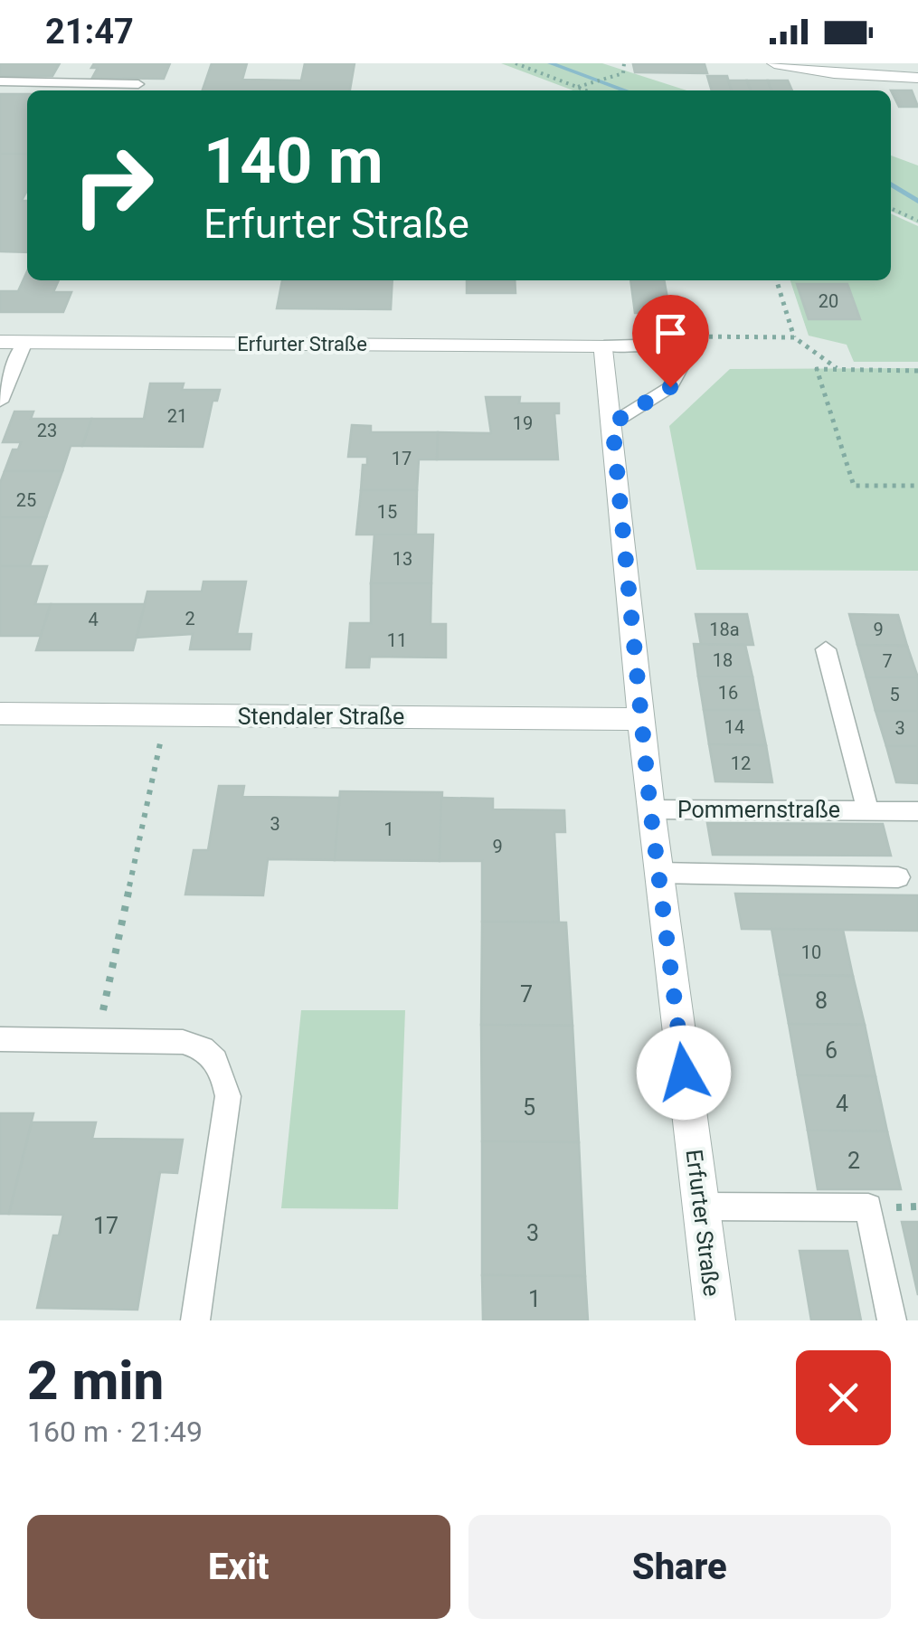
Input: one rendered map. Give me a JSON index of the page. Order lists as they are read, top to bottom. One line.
{"streets":{"street":["Erfurter Straße","Stendaler Straße"],"lane":["Pommernstraße"]},"crossings":[["Erfurter Straße","Stendaler Straße"],["Erfurter Straße","Pommernstraße"]],"house_numbers":["20","21","19","23","17","25","15","13","2","4","18a","9","11","18","7","16","5","14","3","12","3","1","9","10","7","8","6","4","5","2","17","3","1"],"page":{"status":"21:47","turn":["140 m","Erfurter Straße"],"heading":["2 min","160 m · 21:49"],"buttons":["Exit","Share"]}}
